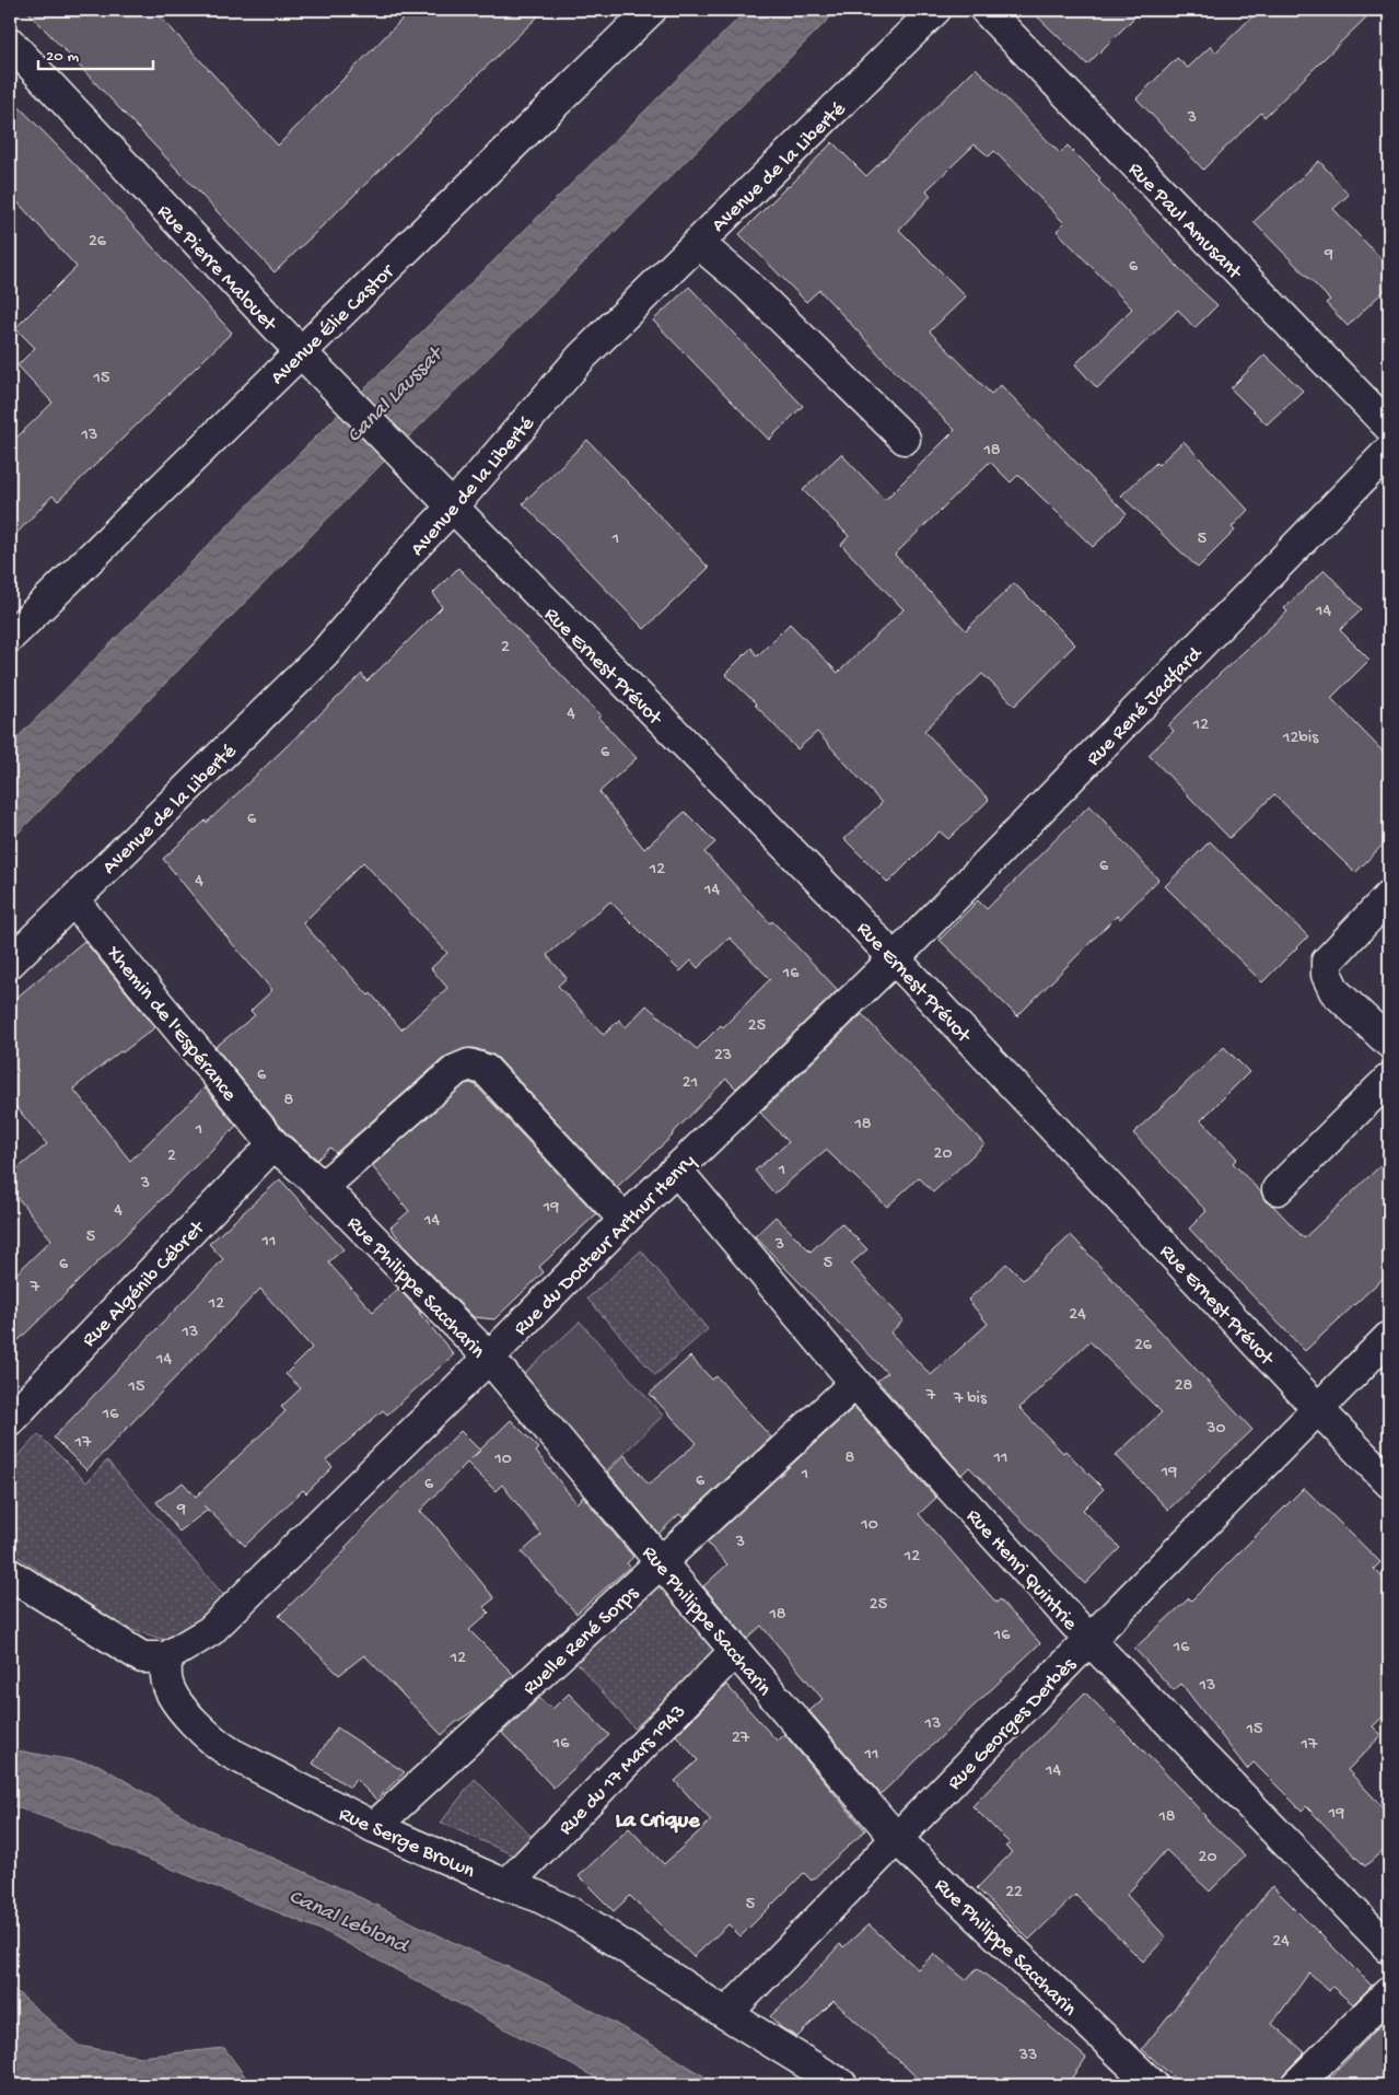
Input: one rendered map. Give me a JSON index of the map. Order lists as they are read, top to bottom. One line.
{"streets":{"street":["Avenue de la Liberté","Rue Paul Amusant","Rue Pierre Malouet","Avenue Élie Castor","Rue Ernest Prévot","Rue René Jadfard","Xhemin de l'Espérance","Rue du Docteur Arthur Henry","Rue Algénib Cébret","Rue Philippe Saccharin","Rue Henri Quintrie","Ruelle René Sorps","Rue Georges Derbès","Rue du 17 Mars 1943","Rue Serge Brown"]},"crossings":[["Avenue de la Liberté","Rue Pierre Malouet"],["Avenue de la Liberté","Rue Ernest Prévot"],["Avenue de la Liberté","Xhemin de l'Espérance"],["Rue Pierre Malouet","Avenue Élie Castor"],["Rue Pierre Malouet","Rue Ernest Prévot"],["Rue Ernest Prévot","Rue René Jadfard"],["Rue Ernest Prévot","Rue du Docteur Arthur Henry"],["Rue Ernest Prévot","Rue Georges Derbès"],["Rue René Jadfard","Rue du Docteur Arthur Henry"],["Xhemin de l'Espérance","Rue Algénib Cébret"],["Xhemin de l'Espérance","Rue Philippe Saccharin"],["Rue du Docteur Arthur Henry","Rue Philippe Saccharin"],["Rue du Docteur Arthur Henry","Rue Henri Quintrie"],["Rue du Docteur Arthur Henry","Rue Serge Brown"],["Rue Algénib Cébret","Rue Philippe Saccharin"],["Rue Philippe Saccharin","Ruelle René Sorps"],["Rue Philippe Saccharin","Rue Georges Derbès"],["Rue Philippe Saccharin","Rue du 17 Mars 1943"],["Rue Henri Quintrie","Ruelle René Sorps"],["Rue Henri Quintrie","Rue Georges Derbès"],["Ruelle René Sorps","Rue Serge Brown"],["Rue Georges Derbès","Rue Serge Brown"],["Rue du 17 Mars 1943","Rue Serge Brown"]],"districts":["La Crique"],"water":["Canal Laussat","Canal Leblond"],"house_numbers":["3","26","9","6","15","13","18","1","5","14","2","4","12","12bis","6","6","6","12","4","14","16","25","23","6","21","8","18","1","20","2","1","3","19","4","14","5","11","3","5","6","7","12","24","13","26","14","28","15","7","7 bis","16","30","17","8","11","10","19","1","6","6","9","10","3","12","25","18","16","16","12","13","13","15","27","16","17","11","14","19","18","20","22","5","24","33"],"scale_bar":"20 m"}
